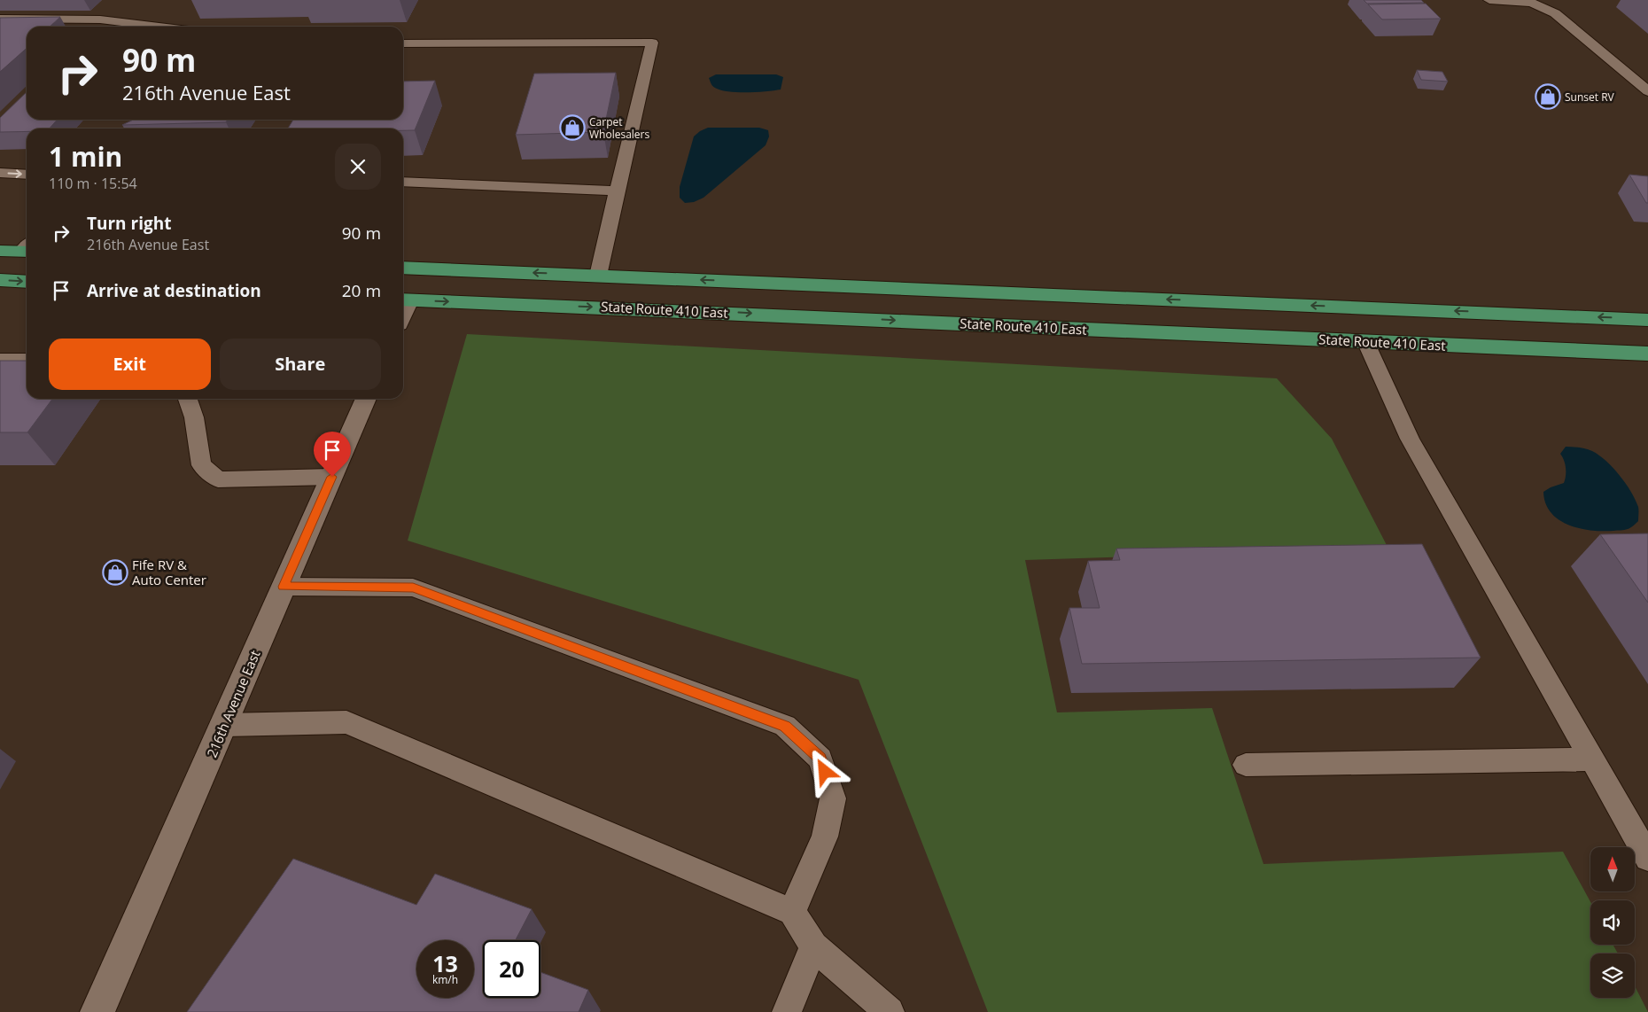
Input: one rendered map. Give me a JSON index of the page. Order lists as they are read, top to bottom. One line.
{"streets":{"main road":["State Route 410 East"],"street":["216th Avenue East"]},"places":{"shop":["Sunset RV","Carpet Wholesalers","Fife RV & Auto Center"]},"north":"top","page":{"turn":["90 m","216th Avenue East"],"heading":["1 min","110 m · 15:54"],"list":[{"name":"Turn right","note":"216th Avenue East","value":"90 m"},{"name":"Arrive at destination","value":"20 m"}],"buttons":["Exit","Share"],"speed":"13 km/h","limit":"20"}}
